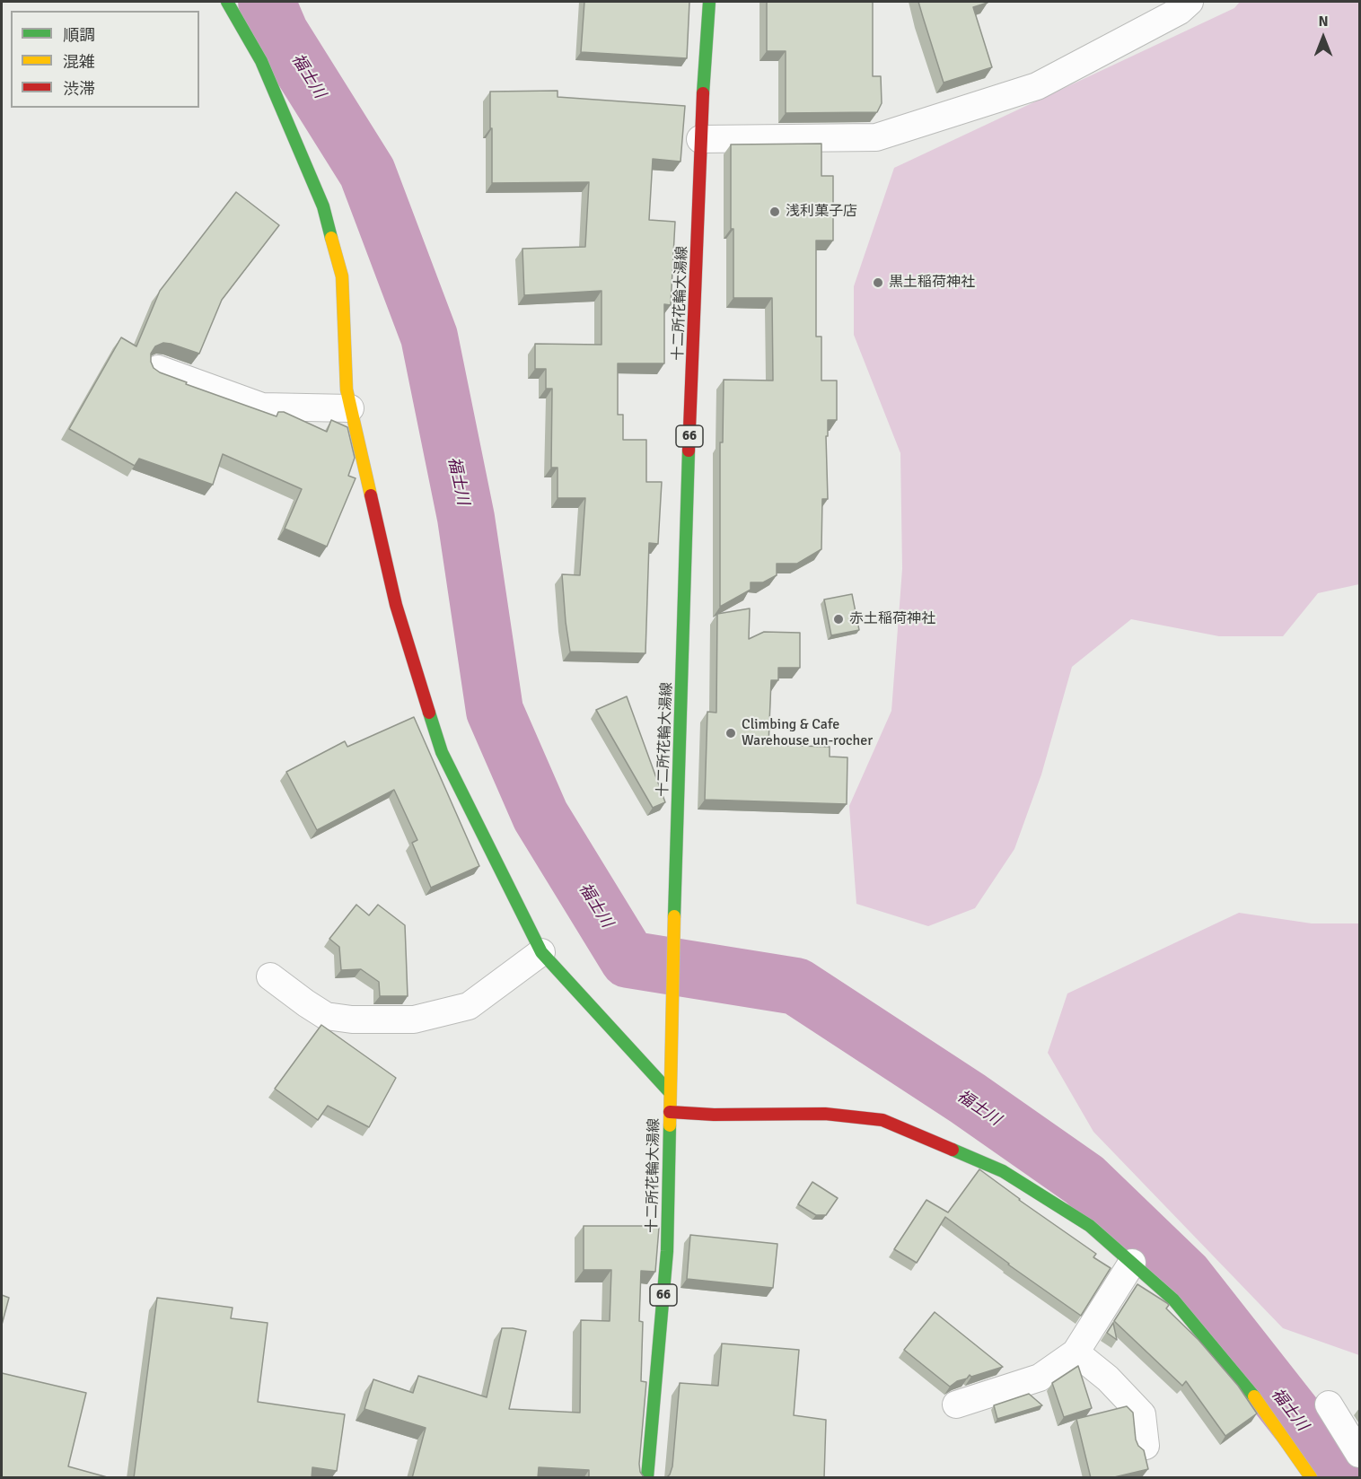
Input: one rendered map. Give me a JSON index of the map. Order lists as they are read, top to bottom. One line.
{"streets":{"street":["十二所花輪大湯線","66"]},"water":["福士川"],"places":["浅利菓子店","黒土稲荷神社","赤土稲荷神社","Climbing & Cafe Warehouse un-rocher"],"legend":["順調","混雑","渋滞"],"north":"top"}
